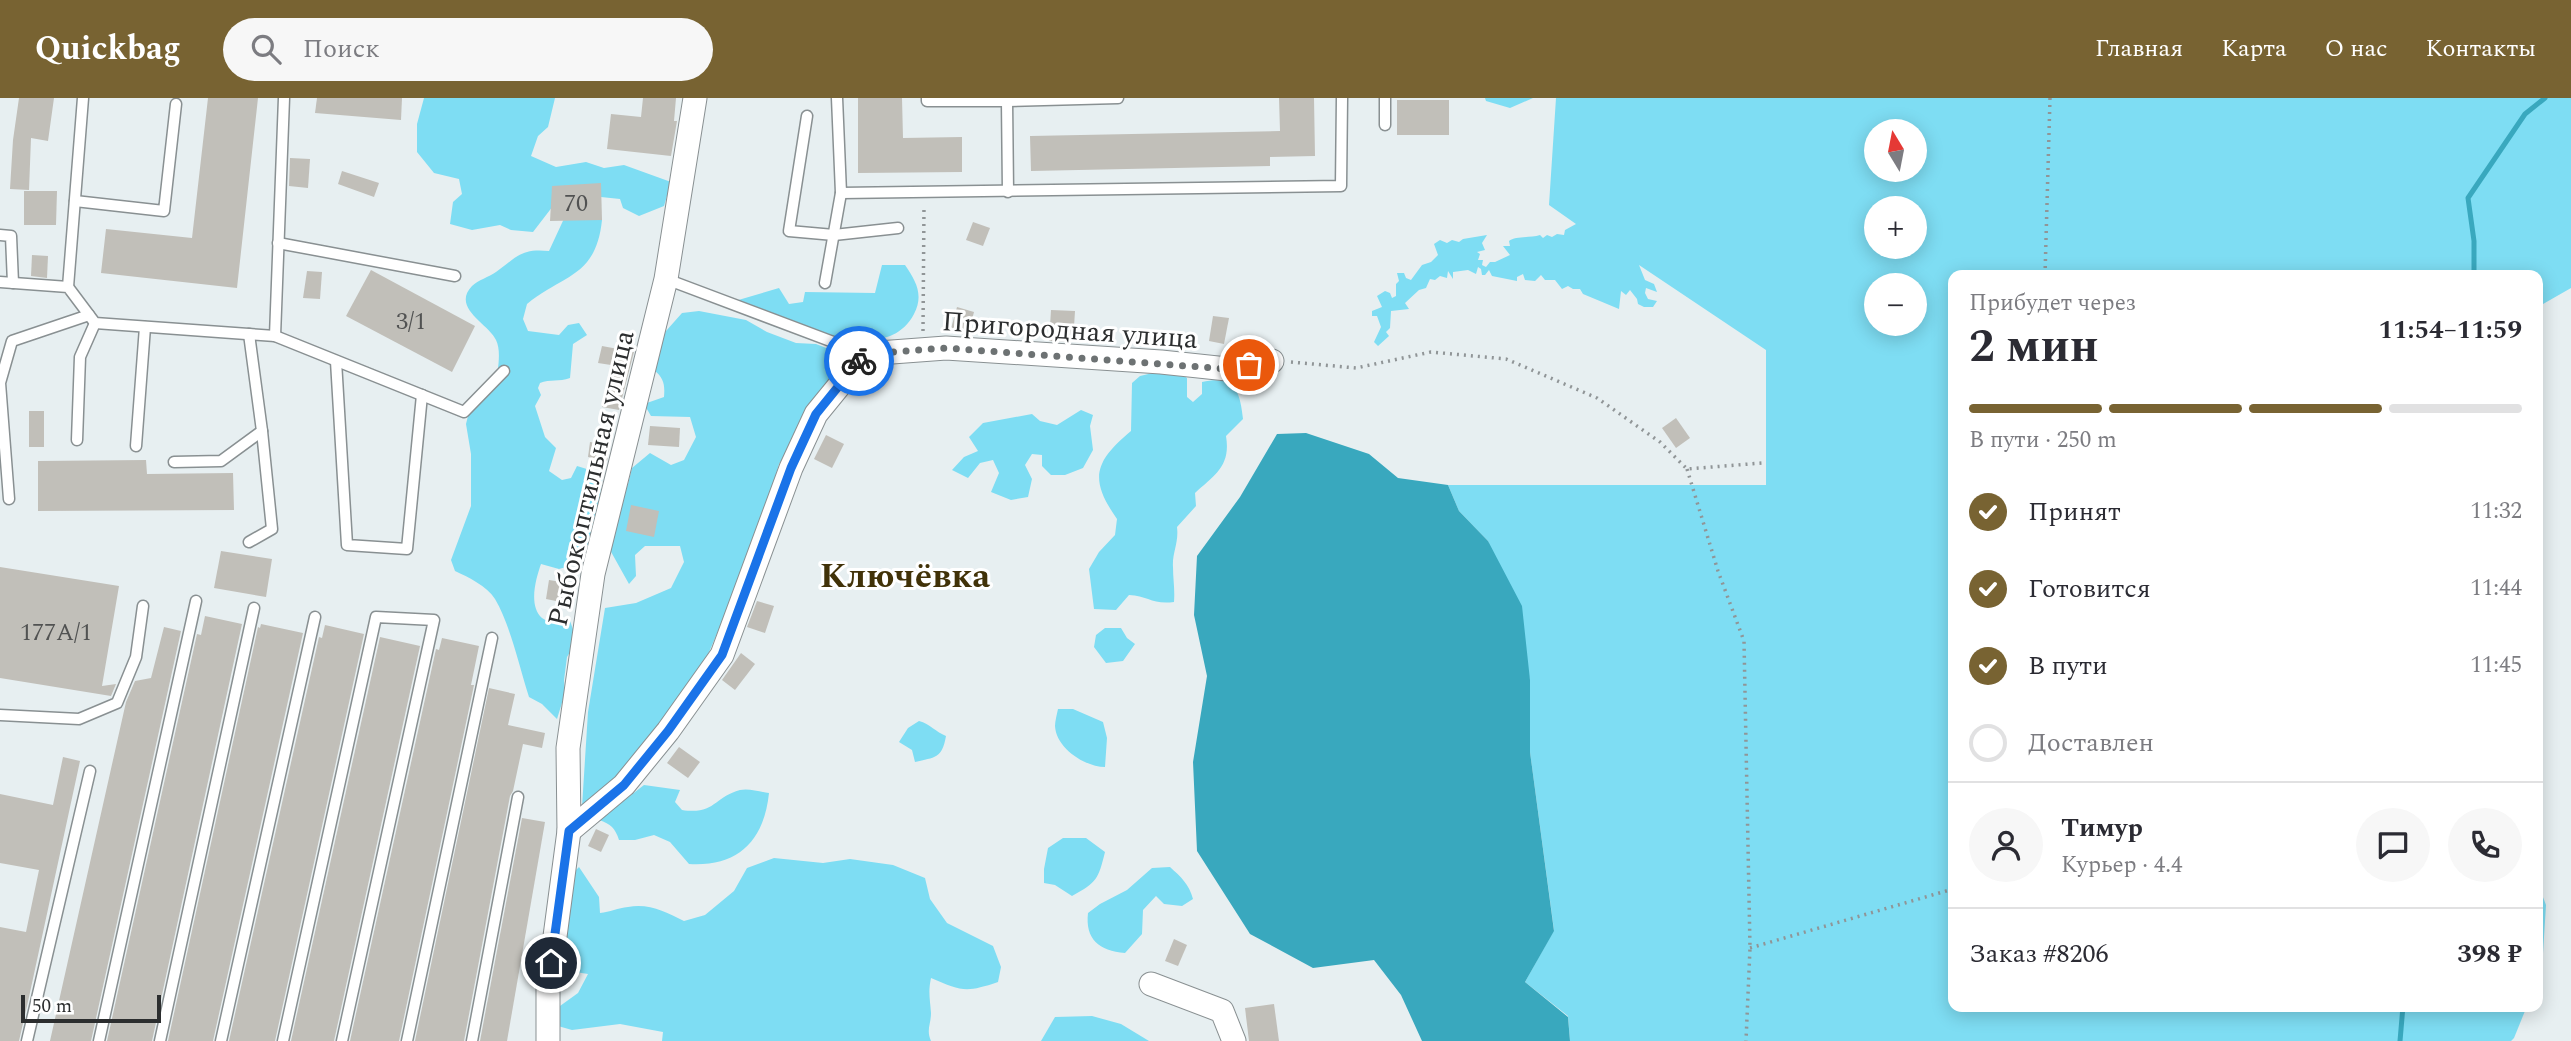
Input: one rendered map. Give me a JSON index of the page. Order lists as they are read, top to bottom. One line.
{"streets":{"street":["Пригородная улица","Рыбокоптильная улица"]},"districts":["Ключёвка"],"house_numbers":["70","3/1","177А/1"],"scale_bar":"50 m","north":"top","page":{"header":"Quickbag","search":"Поиск","nav":["Главная","Карта","О нас","Контакты"],"map_buttons":["+","−"],"heading":["2 мин","Прибудет через","11:54–11:59"],"panel":["Тимур","Курьер · 4.4","Заказ #8206","398 ₽"],"bar":"В пути · 250 m","list":[["Принят","11:32"],["Готовится","11:44"],["В пути","11:45"],"Доставлен"],"scale":"50 m"}}
